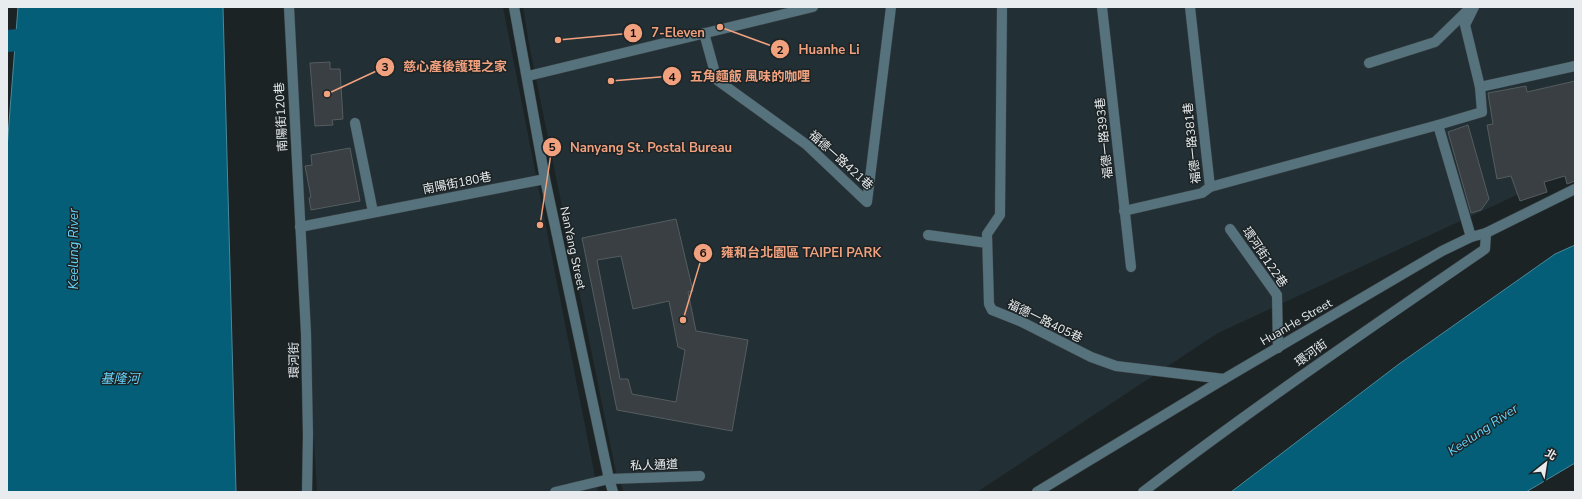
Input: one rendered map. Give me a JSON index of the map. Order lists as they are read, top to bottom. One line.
{"streets":{"street":["南陽街120巷","福德一路393巷","福德一路381巷","福德一路421巷","南陽街180巷","NanYang Street","環河街122巷","福德一路405巷","HuanHe Street","環河街","私人通道"]},"crossings":[["南陽街120巷","南陽街180巷"],["南陽街120巷","環河街"],["福德一路393巷","福德一路381巷"],["南陽街180巷","NanYang Street"],["南陽街180巷","環河街"],["NanYang Street","私人通道"],["環河街122巷","HuanHe Street"],["福德一路405巷","HuanHe Street"],["HuanHe Street","環河街"]],"water":["Keelung River","基隆河"],"places":["Huanhe Li","7-Eleven","五角麵飯 風味的咖哩","慈心產後護理之家","Nanyang St. Postal Bureau","雍和台北園區 TAIPEI PARK"],"north":"top right"}
